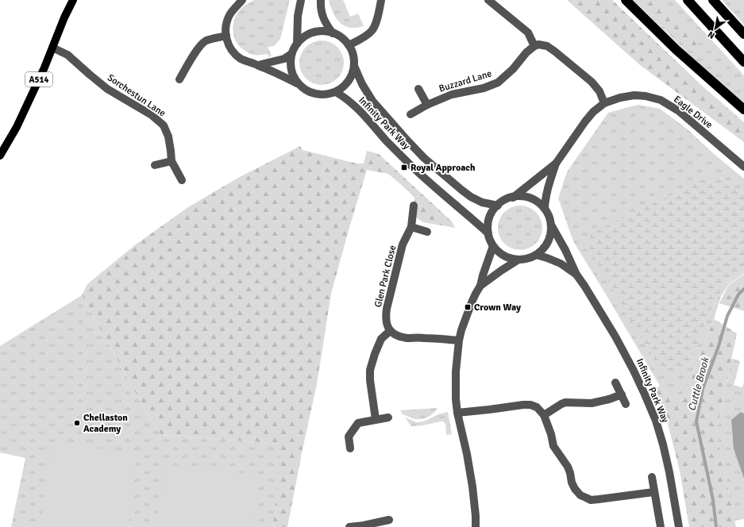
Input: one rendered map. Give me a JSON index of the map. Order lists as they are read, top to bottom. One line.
{"streets":{"main road":["A514"],"street":["Buzzard Lane","Sorchestun Lane","Eagle Drive","Infinity Park Way","Glen Park Close"]},"crossings":[["A514","Sorchestun Lane"],["Eagle Drive","Infinity Park Way"]],"water":["Cuttle Brook"],"places":{"transit":["Royal Approach","Crown Way"],"other":["Chellaston Academy"]},"north":"bottom left"}
